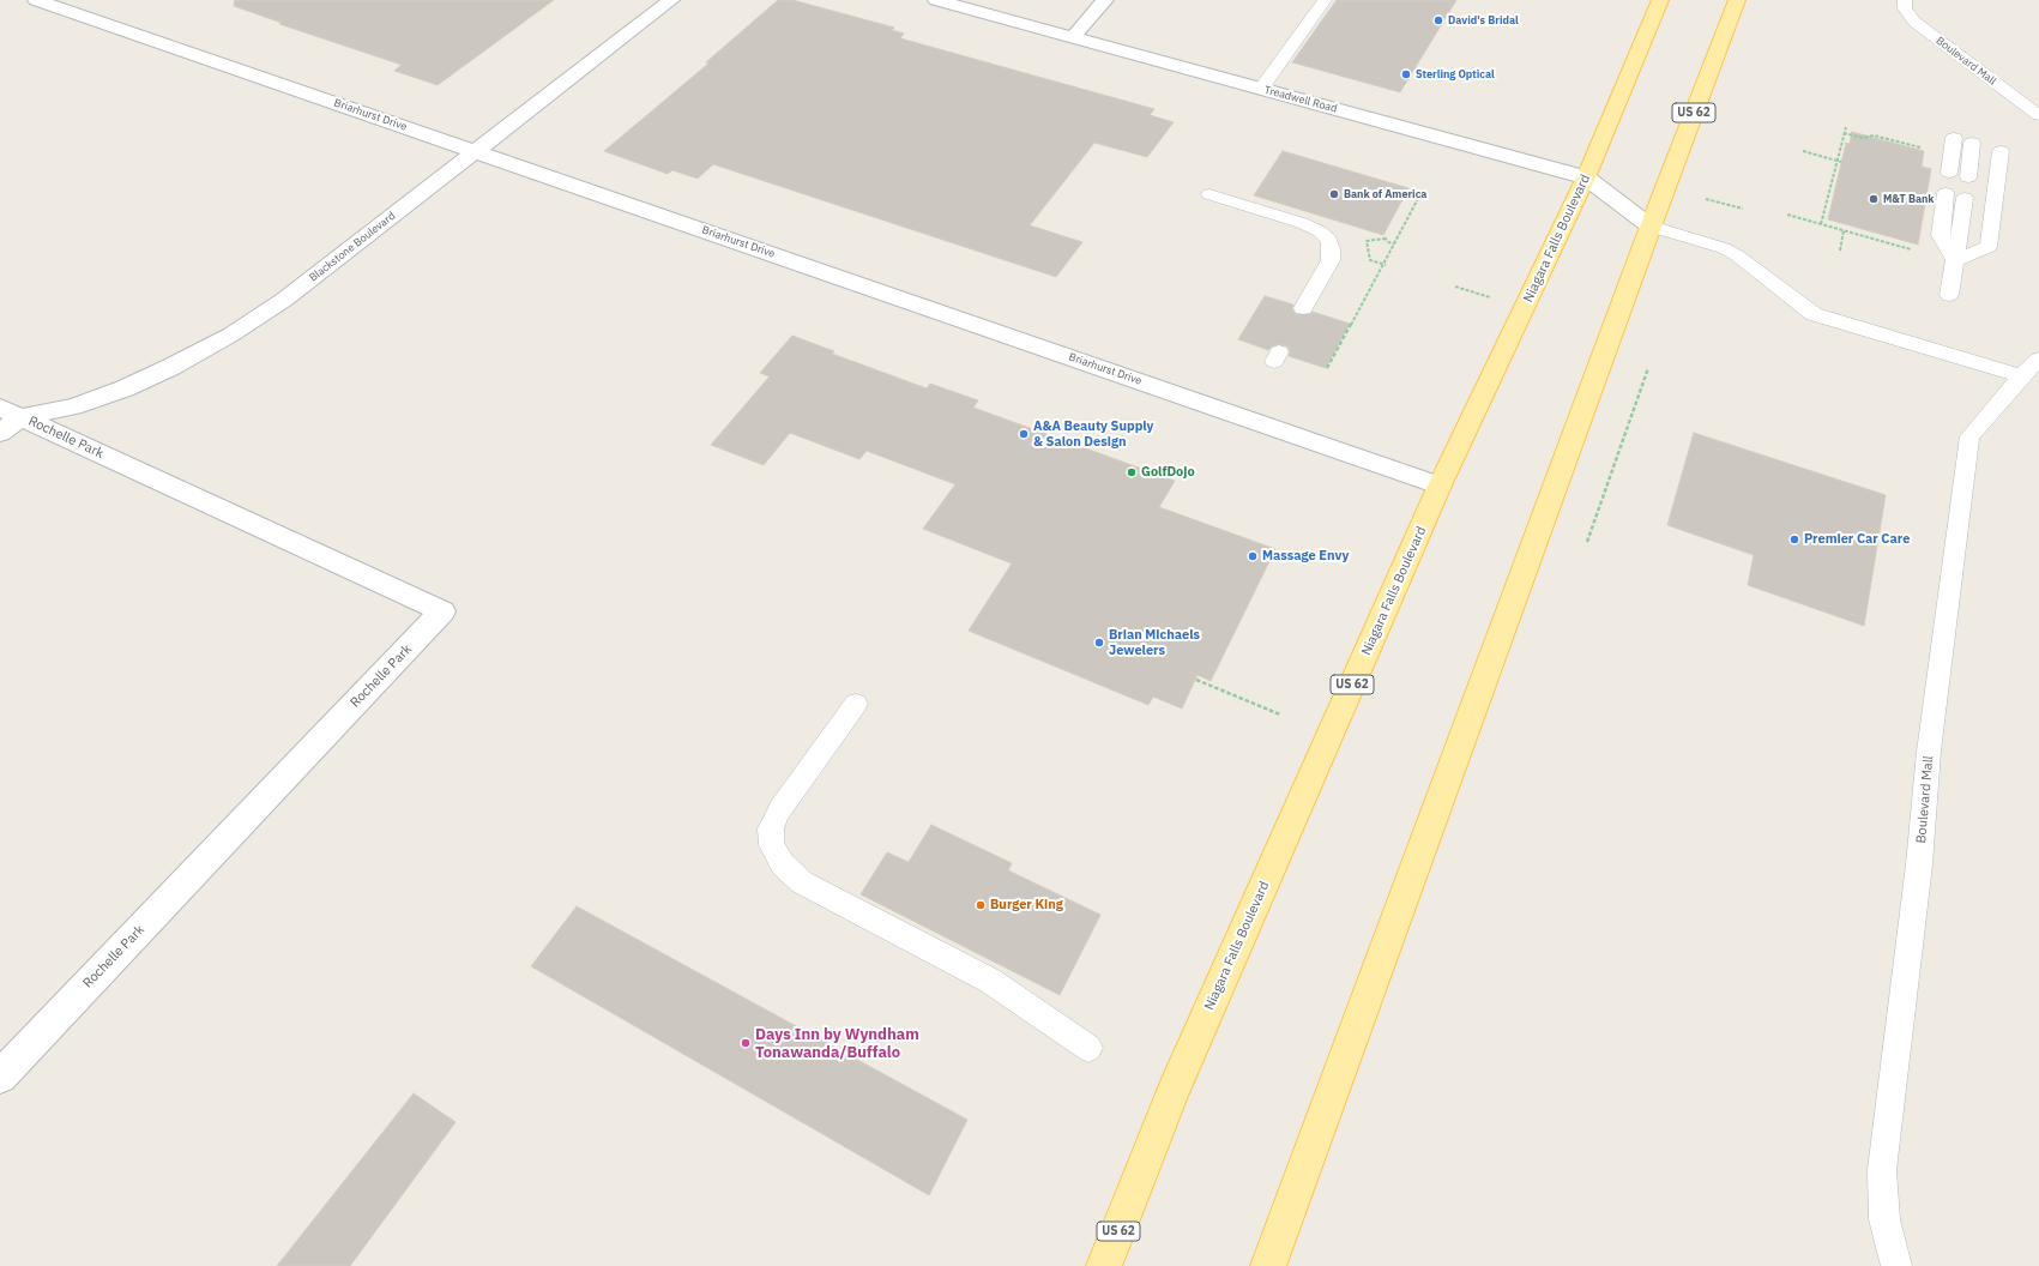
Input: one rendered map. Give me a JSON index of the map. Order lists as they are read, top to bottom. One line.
{"streets":{"main road":["US 62","Niagara Falls Boulevard"],"street":["Treadwell Road","Briarhurst Drive","Blackstone Boulevard","Rochelle Park"],"lane":["Boulevard Mall"]},"crossings":[["Treadwell Road","US 62"],["Treadwell Road","Niagara Falls Boulevard"],["Briarhurst Drive","Niagara Falls Boulevard"],["Briarhurst Drive","Blackstone Boulevard"],["Blackstone Boulevard","Rochelle Park"]],"places":["David's Bridal","Sterling Optical","Bank of America","M&T Bank","A&A Beauty Supply & Salon Design","GolfDojo","Premier Car Care","Massage Envy","Brian Michaels Jewelers","Burger King","Days Inn by Wyndham Tonawanda/Buffalo"]}
